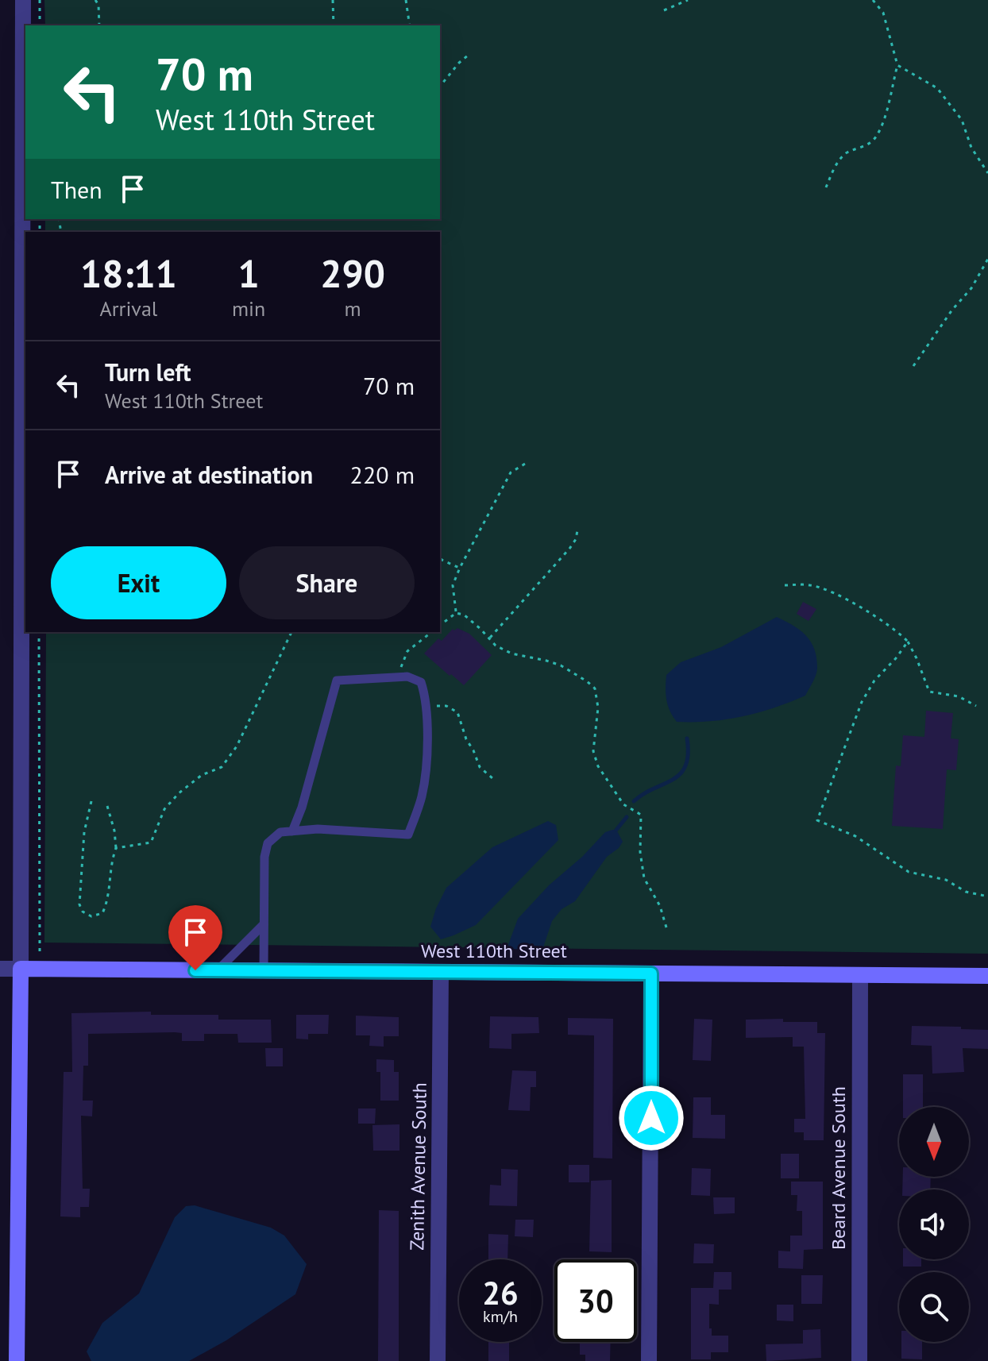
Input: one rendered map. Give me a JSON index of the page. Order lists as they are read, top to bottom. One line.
{"streets":{"street":["West 110th Street","Zenith Avenue South","Beard Avenue South"]},"crossings":[["West 110th Street","Zenith Avenue South"],["West 110th Street","Beard Avenue South"]],"north":"bottom","page":{"turn":["70 m","West 110th Street"],"then":"Then","eta":["18:11","Arrival","1","min","290","m"],"list":[{"name":"Turn left","note":"West 110th Street","value":"70 m"},{"name":"Arrive at destination","value":"220 m"}],"buttons":["Exit","Share"],"speed":"26 km/h","limit":"30"}}
